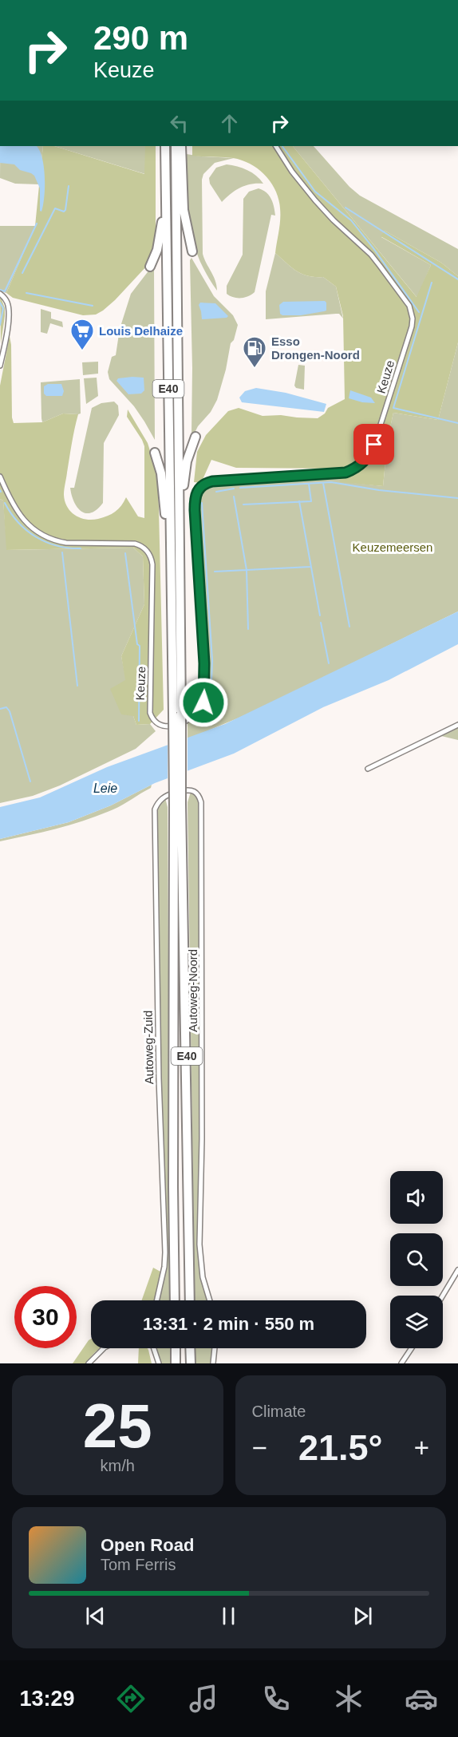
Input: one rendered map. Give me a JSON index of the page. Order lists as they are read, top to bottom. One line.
{"streets":{"highway":["E40"],"street":["Keuze","Autoweg-Noord","Autoweg-Zuid"]},"crossings":[["Autoweg-Noord","Autoweg-Zuid"]],"water":["Leie"],"parks":["Keuzemeersen"],"places":{"supermarket":["Louis Delhaize"],"fuel station":["Esso Drongen-Noord"]},"page":{"turn":["290 m","Keuze"],"limit":"30","trip":"13:31 · 2 min · 550 m","tile":[["25","km/h"],"Climate"],"heat":["−","21.5°","+"],"song":["Open Road","Tom Ferris"],"tabs":"13:29"}}
